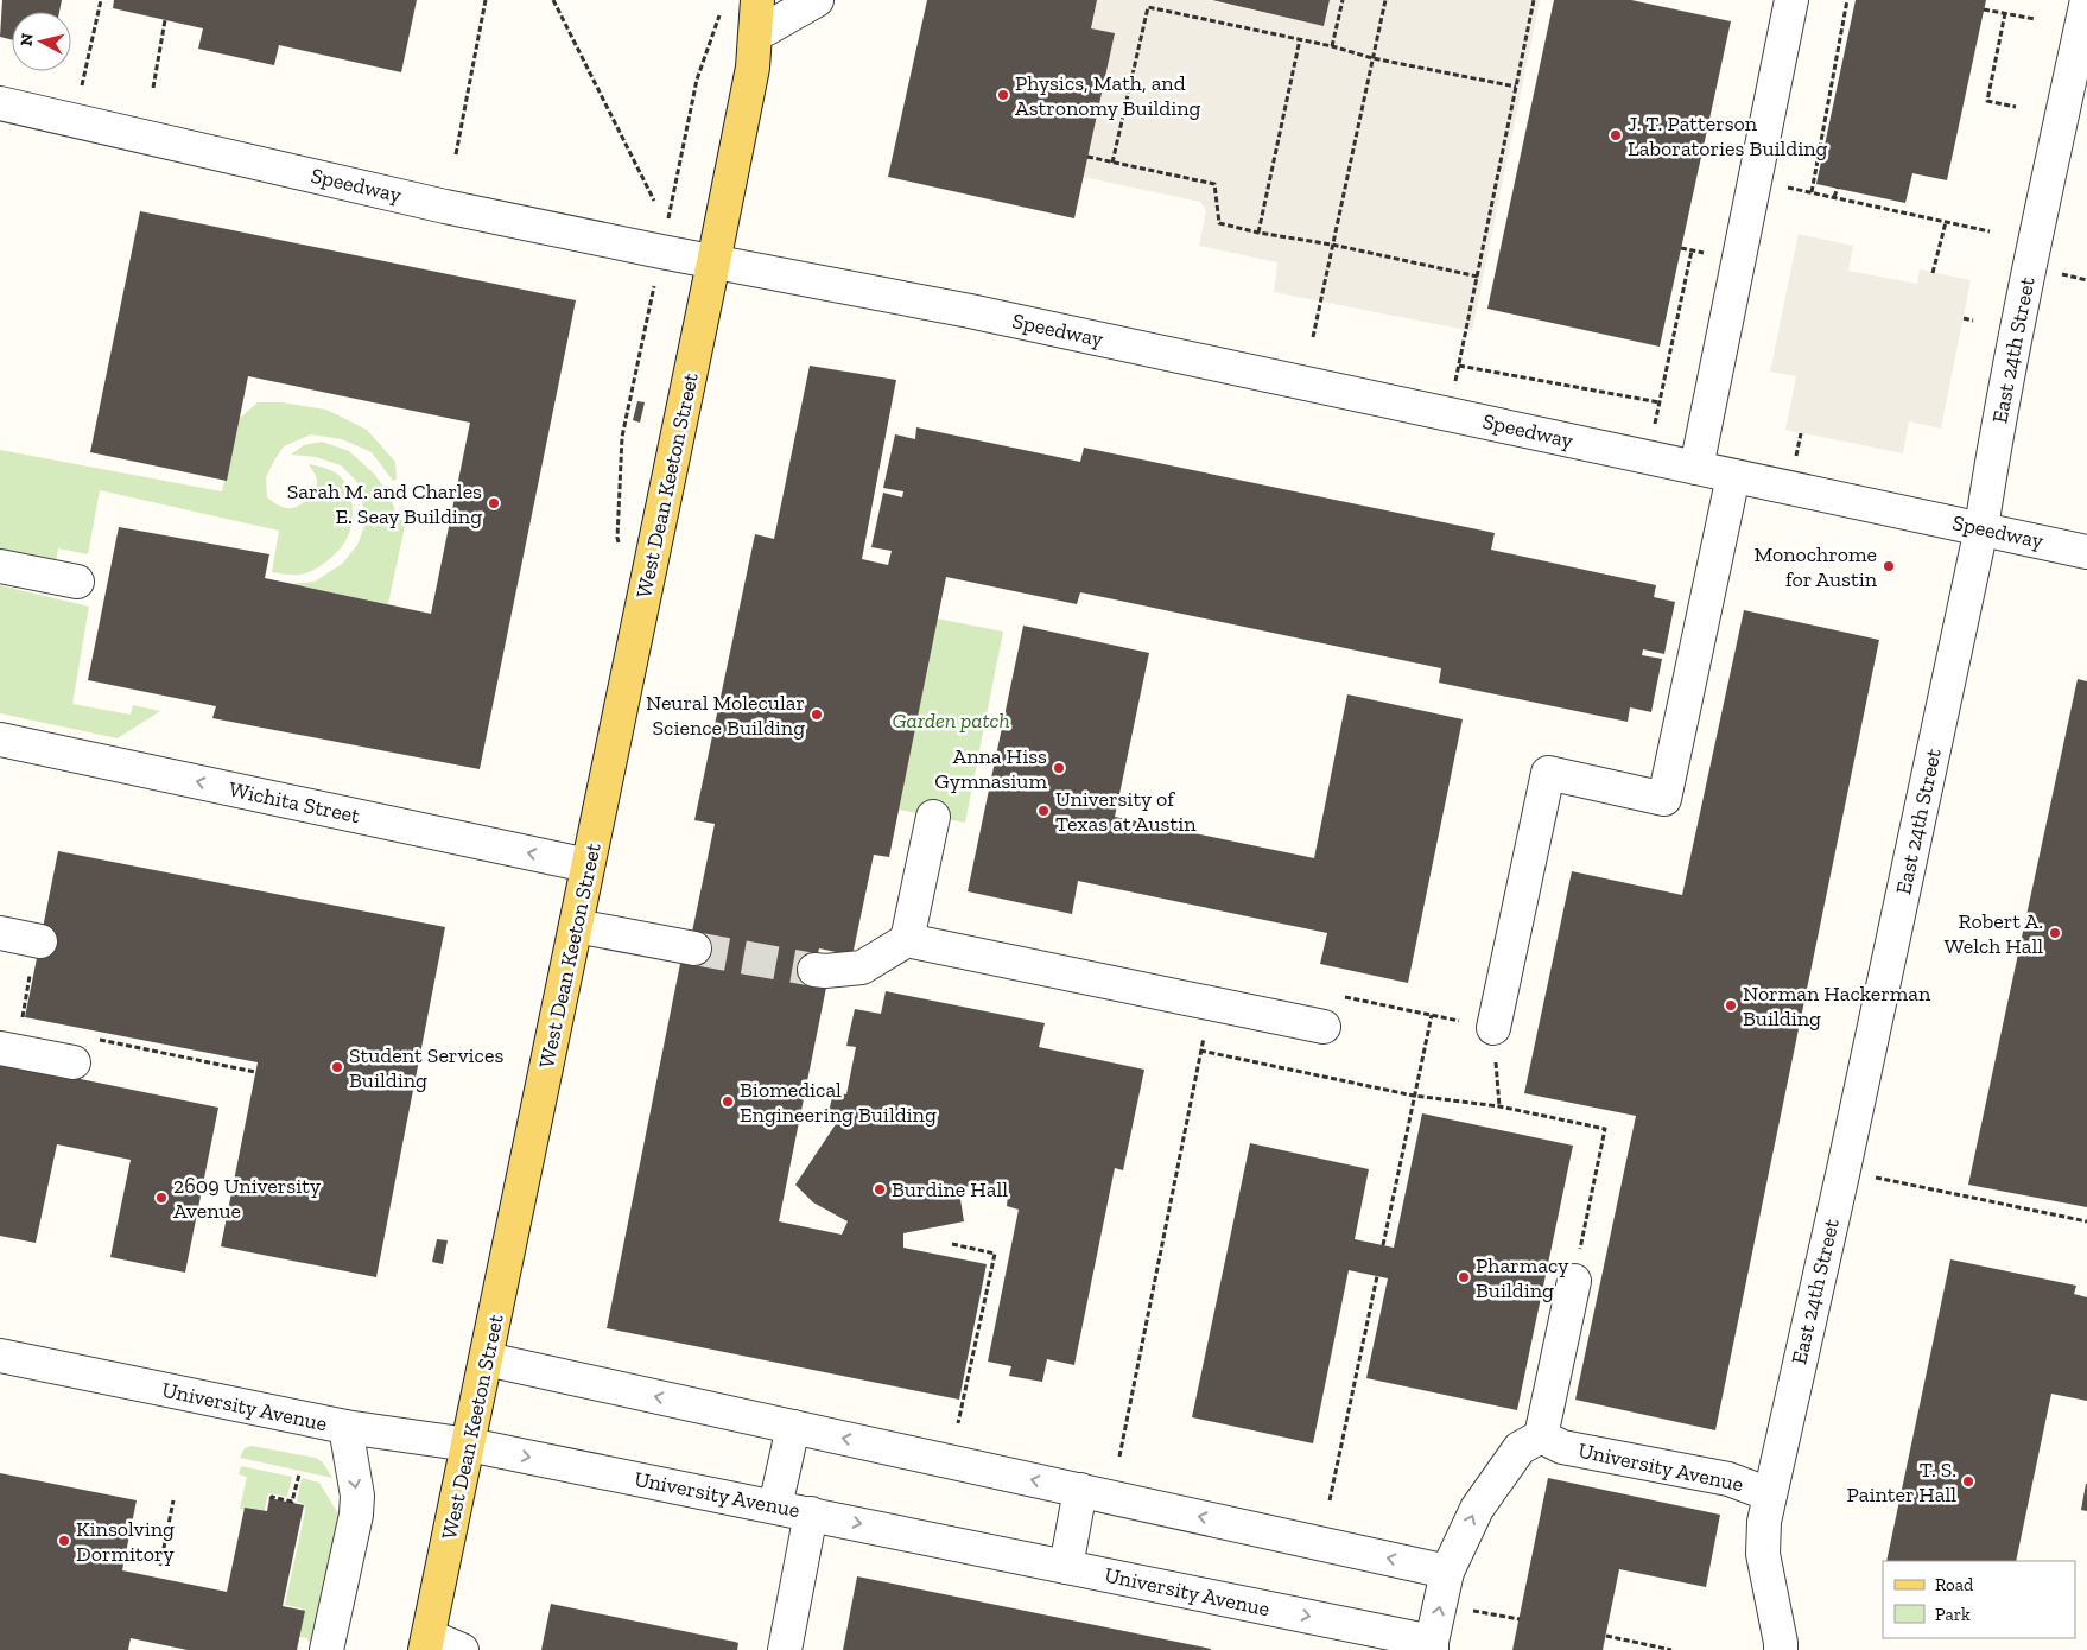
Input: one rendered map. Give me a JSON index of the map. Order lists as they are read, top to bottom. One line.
{"streets":{"main road":["West Dean Keeton Street"],"street":["Speedway","East 24th Street","Wichita Street","University Avenue"]},"crossings":[["Speedway","East 24th Street"],["Speedway","West Dean Keeton Street"],["East 24th Street","University Avenue"],["West Dean Keeton Street","Wichita Street"],["West Dean Keeton Street","University Avenue"]],"one_way":["Wichita Street"],"parks":["Garden patch"],"places":["Physics, Math, and Astronomy Building","J. T. Patterson Laboratories Building","Sarah M. and Charles E. Seay Building","Monochrome for Austin","Neural Molecular Science Building","Anna Hiss Gymnasium","University of Texas at Austin","Robert A. Welch Hall","Norman Hackerman Building","Student Services Building","Biomedical Engineering Building","Burdine Hall","2609 University Avenue","Pharmacy Building","T. S. Painter Hall","Kinsolving Dormitory"],"legend":["Road","Park"],"north":"left"}
